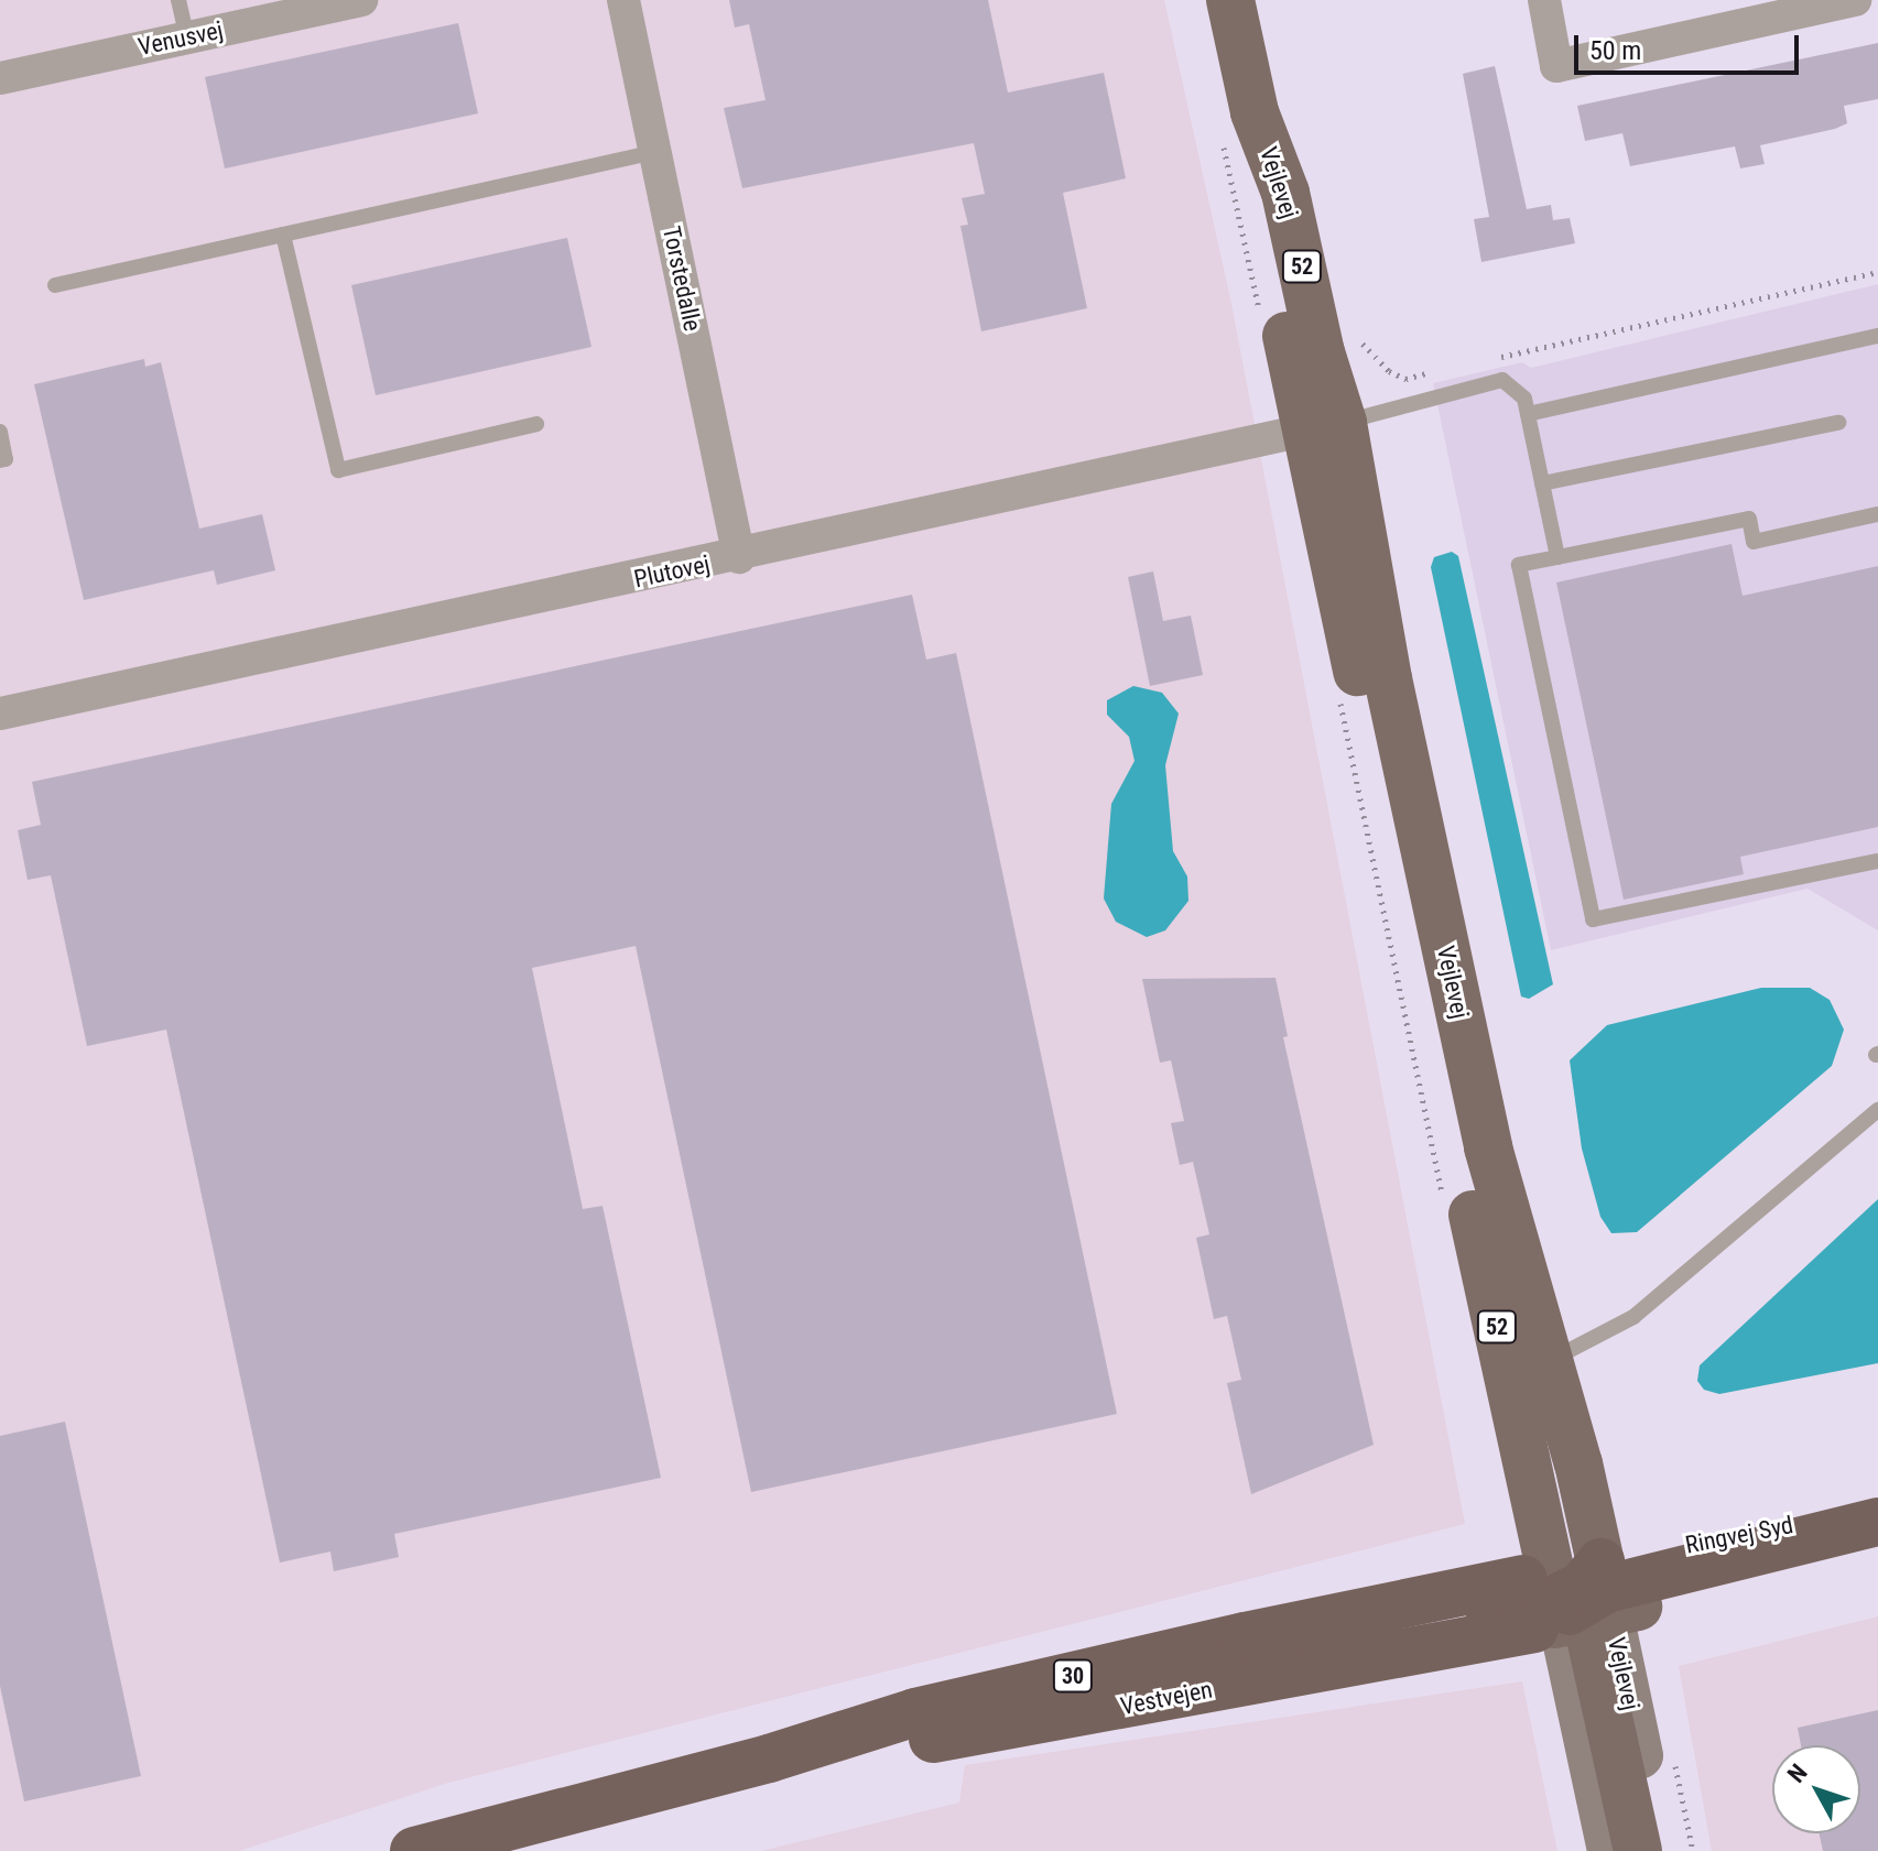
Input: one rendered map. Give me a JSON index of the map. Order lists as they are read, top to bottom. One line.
{"streets":{"highway":["Ringvej Syd","30","Vestvejen"],"main road":["Vejlevej","52"],"street":["Venusvej","Torstedalle","Plutovej"]},"crossings":[["Vejlevej","Plutovej"],["Vejlevej","Ringvej Syd"],["Vejlevej","Vestvejen"],["Torstedalle","Plutovej"],["Ringvej Syd","Vestvejen"]],"scale_bar":"50 m","north":"top left"}
